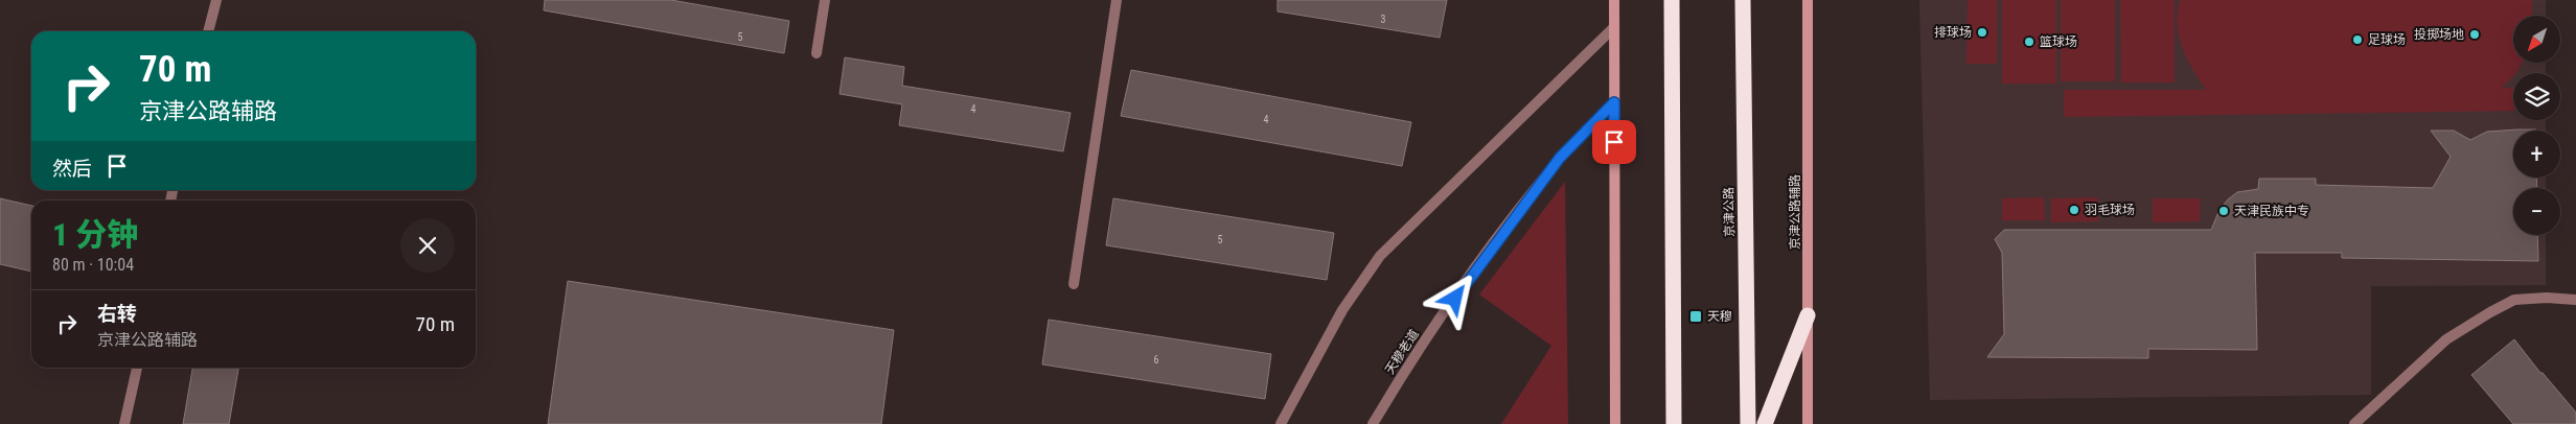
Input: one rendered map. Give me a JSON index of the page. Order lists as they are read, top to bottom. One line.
{"streets":{"highway":["京津公路"],"street":["京津公路辅路","天穆老道"]},"places":{"other":["排球场","投掷场地","足球场","篮球场","羽毛球场","天津民族中专"],"transit":["天穆"]},"house_numbers":["3","5","4","4","5","6"],"north":"bottom left","page":{"map_buttons":["+","−"],"turn":["70 m","京津公路辅路"],"then":"然后","heading":["1 分钟","80 m · 10:04"],"list":[{"name":"右转","note":"京津公路辅路","value":"70 m"}]}}
